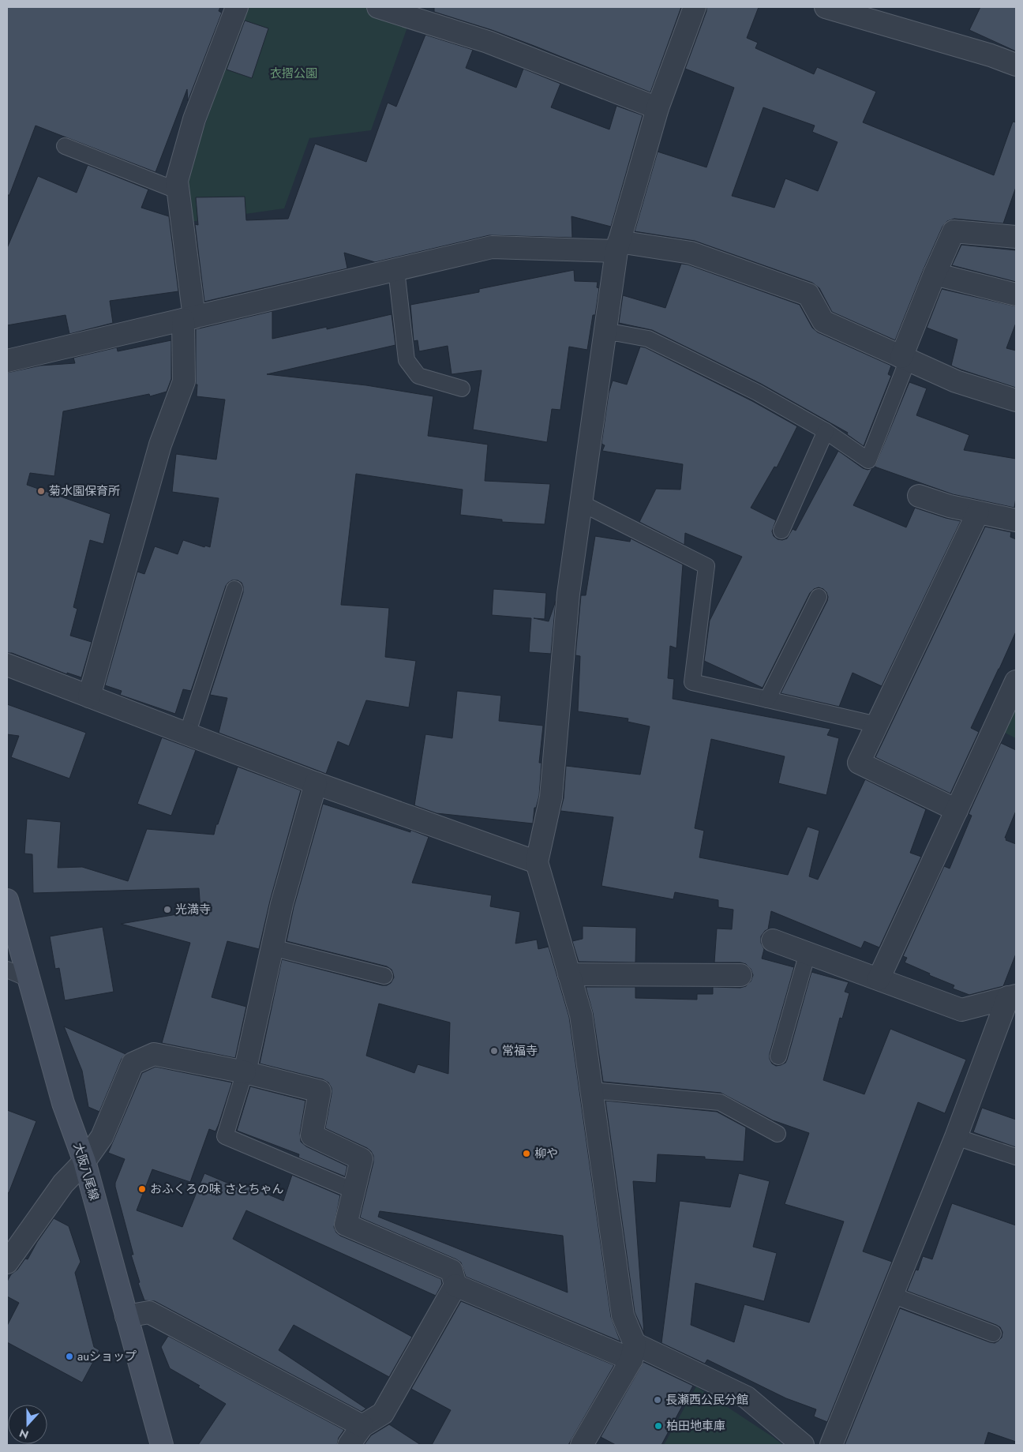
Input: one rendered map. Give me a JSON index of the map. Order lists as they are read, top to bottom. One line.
{"streets":{"main road":["大阪八尾線"]},"parks":["衣摺公園"],"places":["菊水園保育所","光満寺","常福寺","柳や","おふくろの味 さとちゃん","auショップ","長瀬西公民分館","柏田地車庫"],"north":"bottom"}
